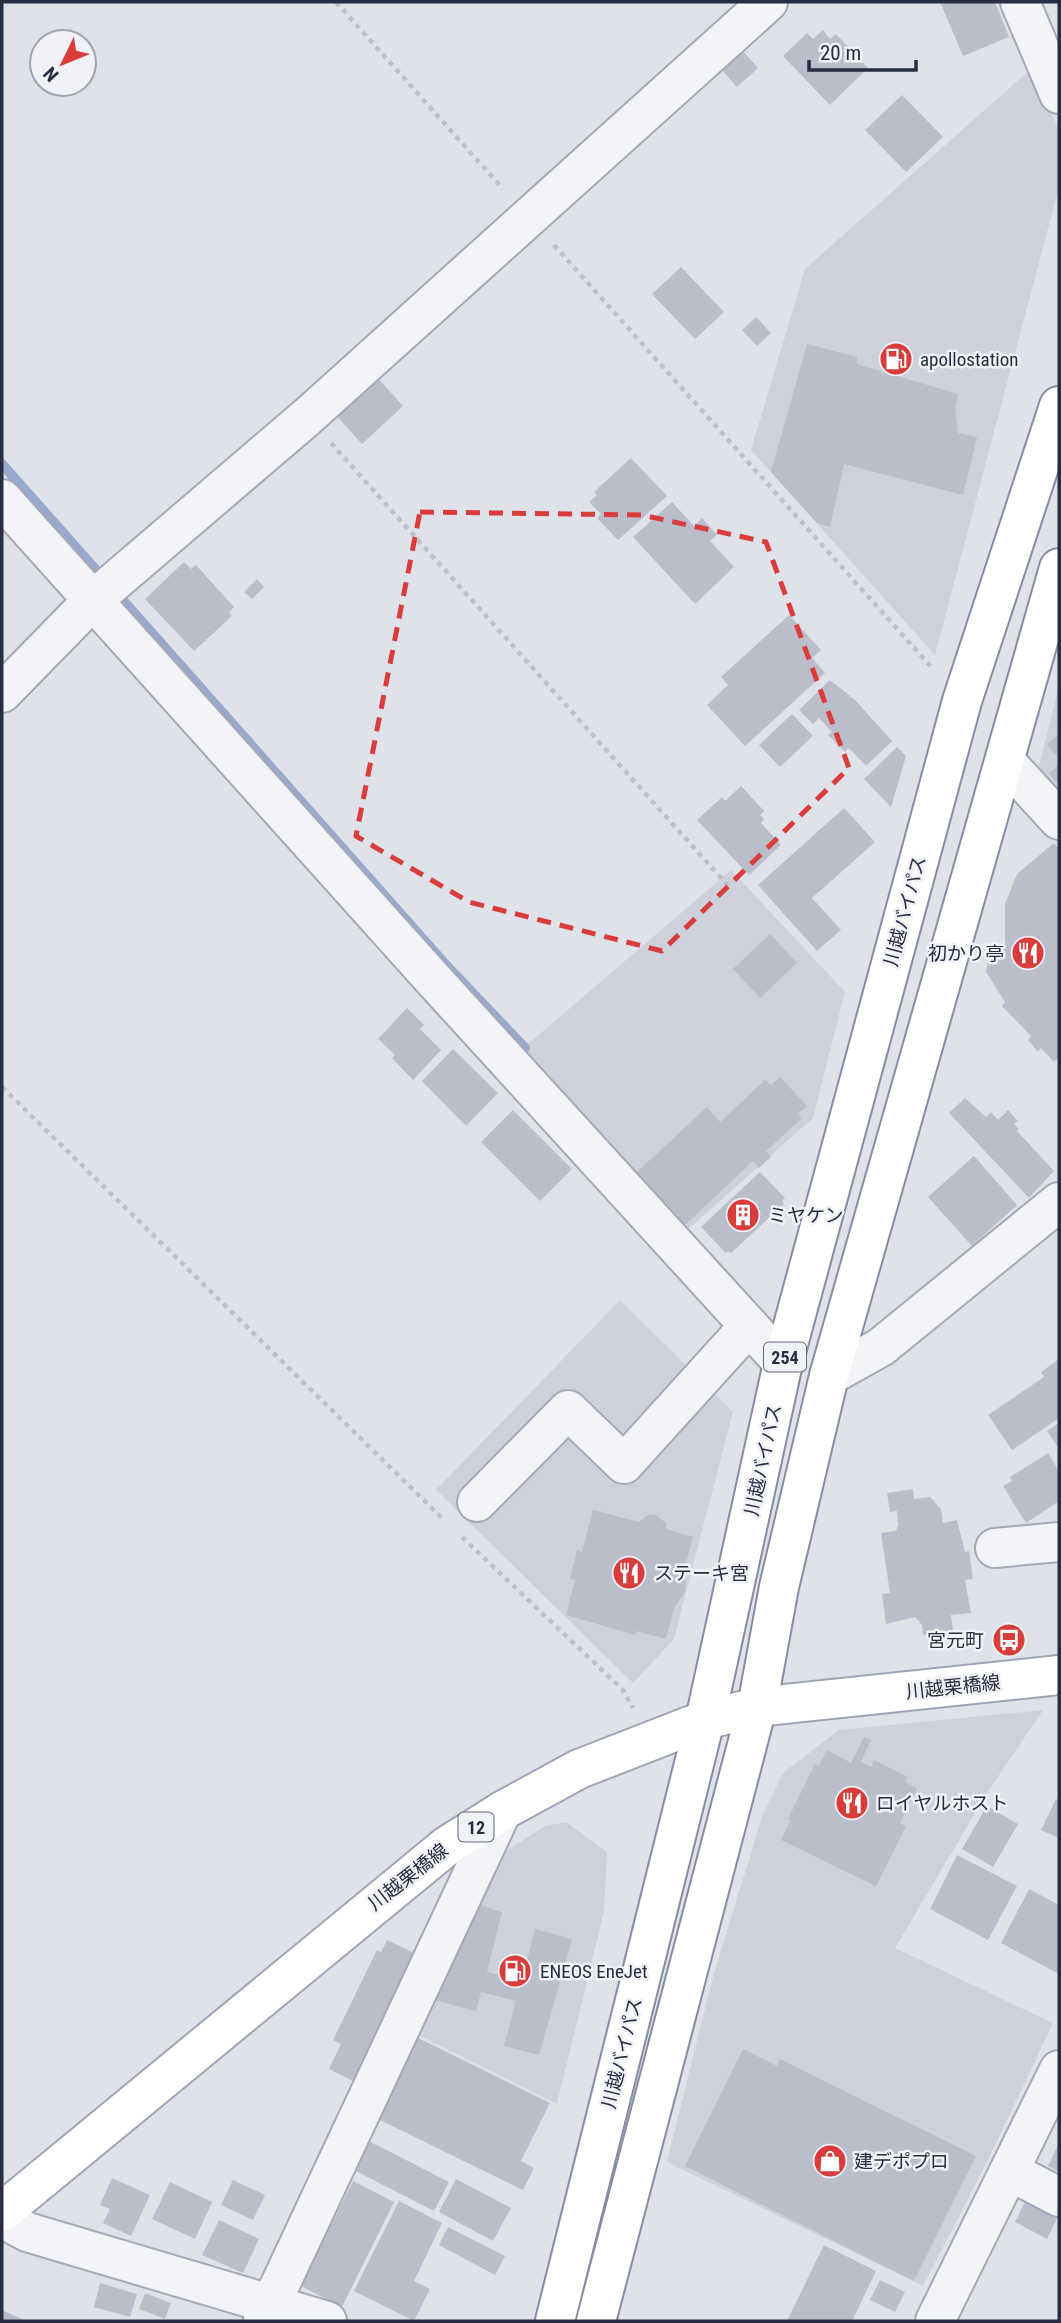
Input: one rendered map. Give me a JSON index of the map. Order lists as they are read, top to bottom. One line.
{"streets":{"main road":["川越バイパス","254","川越栗橋線","12"]},"crossings":[["川越バイパス","川越栗橋線"],["254","川越栗橋線"]],"places":{"fuel station":["apollostation","ENEOS EneJet"],"restaurant":["初かり亭","ステーキ宮","ロイヤルホスト"],"building":["ミヤケン"],"bus stop":["宮元町"],"shop":["建デポプロ"]},"scale_bar":"20 m","north":"bottom left"}
